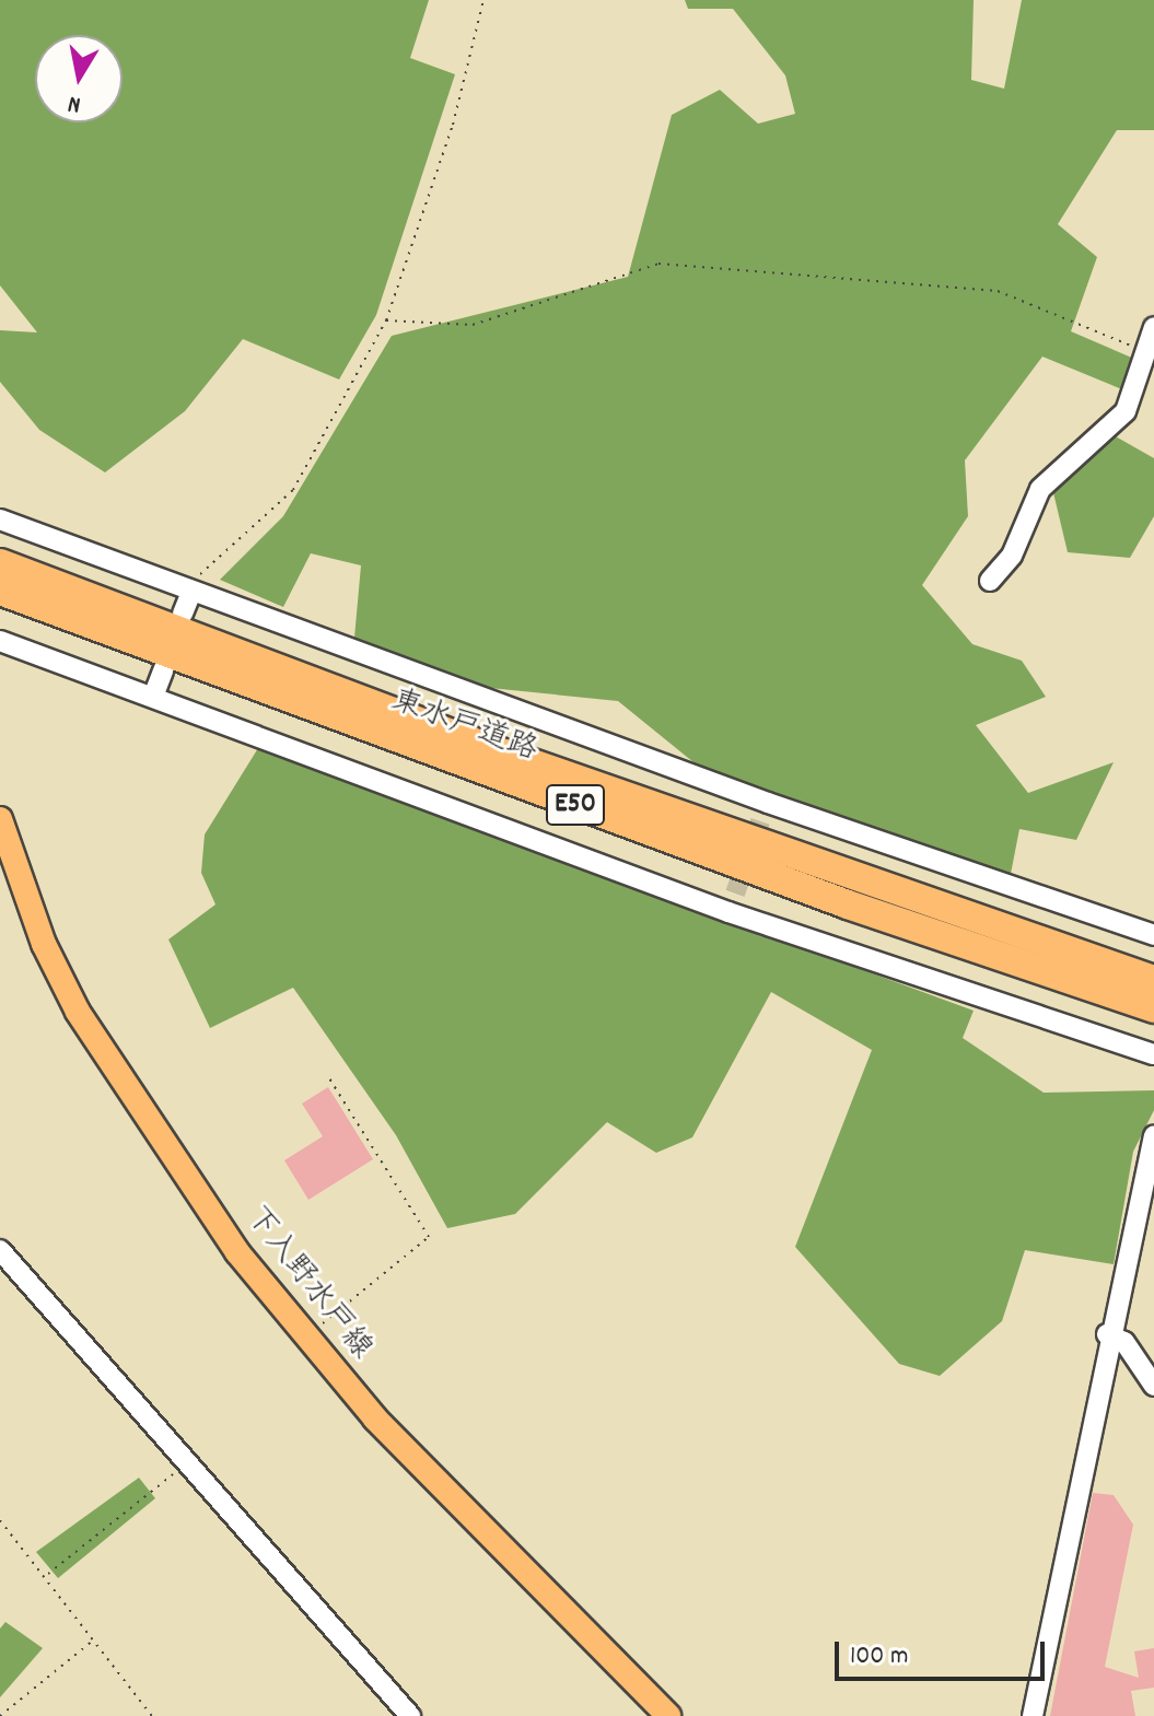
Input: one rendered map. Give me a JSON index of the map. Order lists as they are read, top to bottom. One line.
{"streets":{"highway":["東水戸道路","E50"],"main road":["下入野水戸線"]},"scale_bar":"100 m","north":"bottom"}
